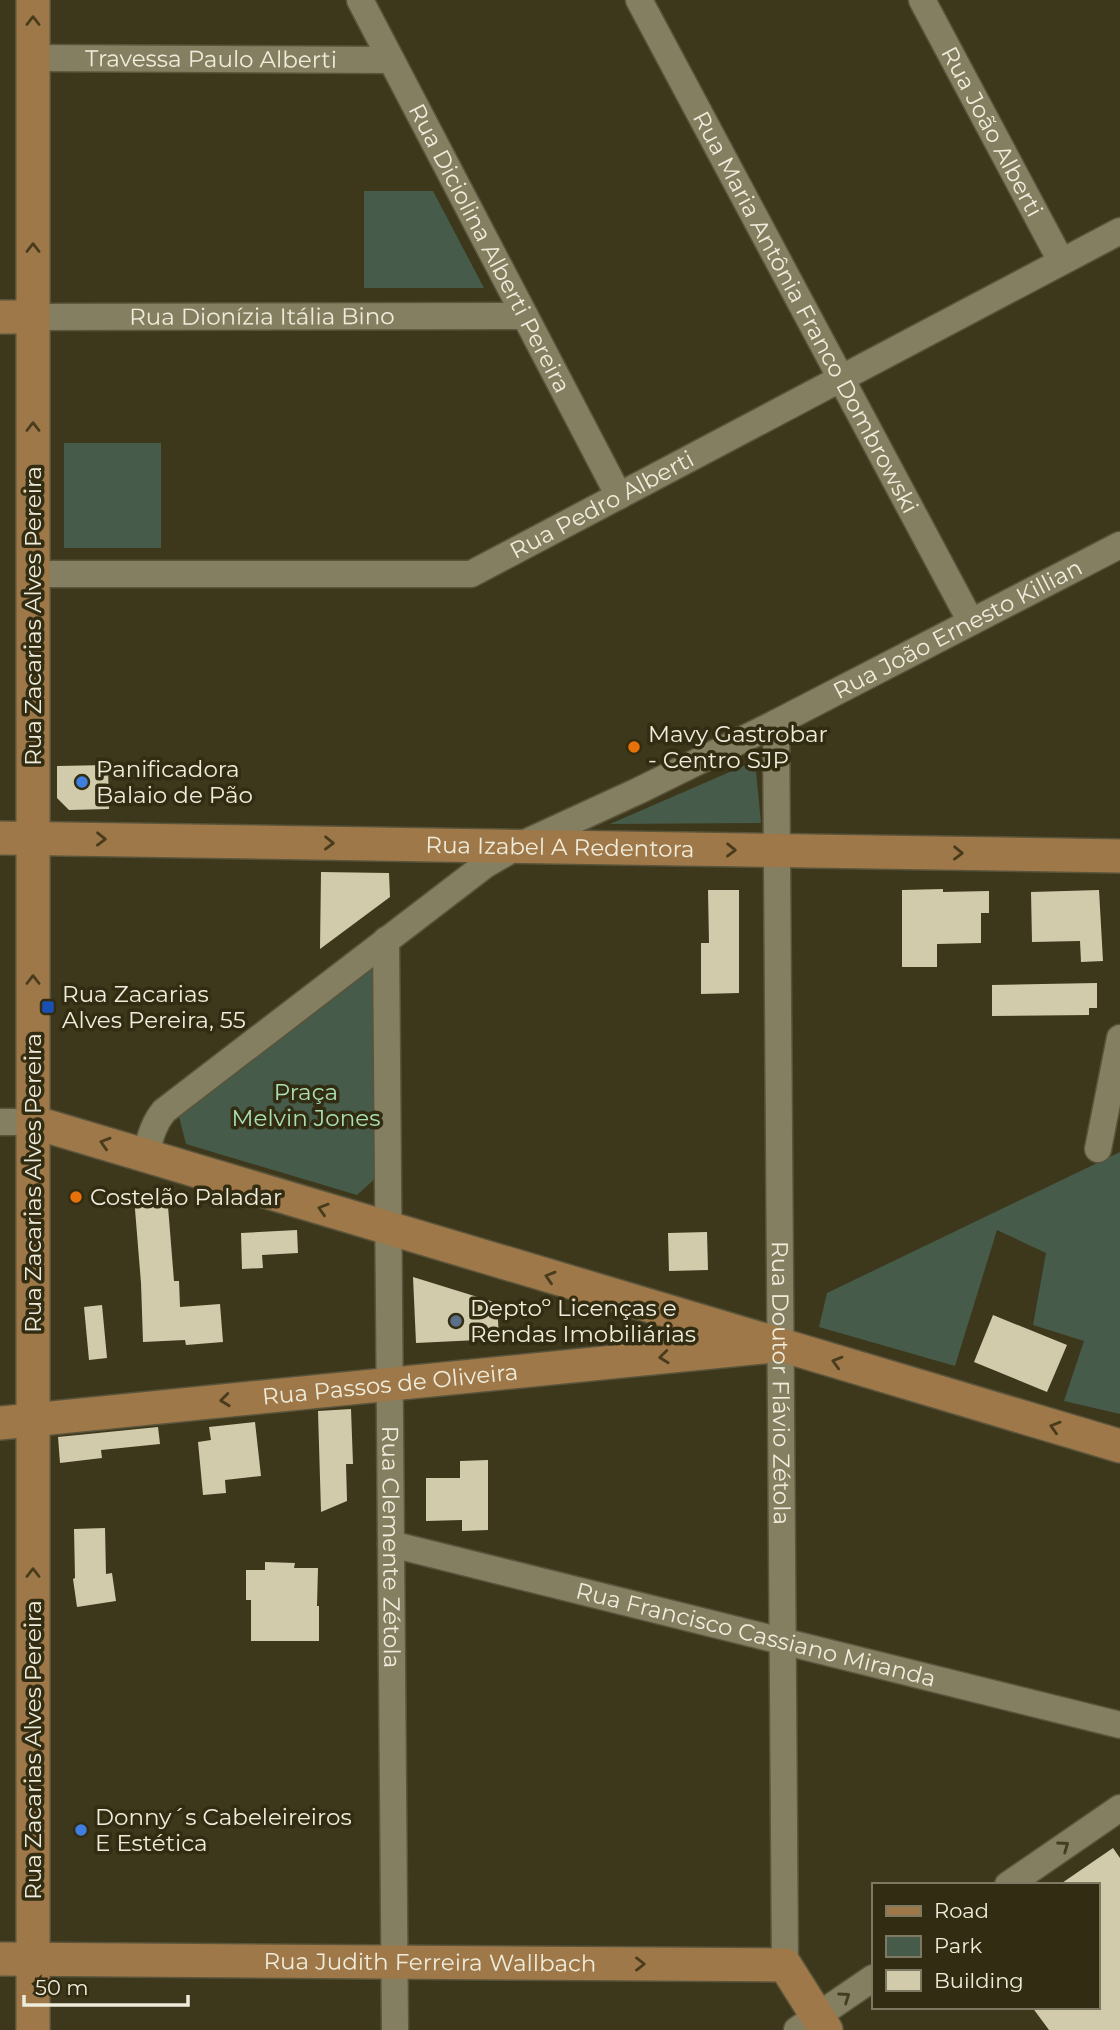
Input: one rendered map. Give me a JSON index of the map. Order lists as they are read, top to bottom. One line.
{"streets":{"main road":["Rua Dionízia Itália Bino","Rua Zacarias Alves Pereira","Rua Izabel A Redentora","Rua Passos de Oliveira","Rua Judith Ferreira Wallbach"],"street":["Travessa Paulo Alberti","Rua João Alberti","Rua Diciolina Alberti Pereira","Rua Maria Antônia Franco Dombrowski","Rua Pedro Alberti","Rua João Ernesto Killian","Rua Doutor Flávio Zétola","Rua Clemente Zétola","Rua Francisco Cassiano Miranda"]},"crossings":[["Travessa Paulo Alberti","Rua Diciolina Alberti Pereira"],["Travessa Paulo Alberti","Rua Zacarias Alves Pereira"],["Rua João Alberti","Rua Pedro Alberti"],["Rua Diciolina Alberti Pereira","Rua Dionízia Itália Bino"],["Rua Diciolina Alberti Pereira","Rua Pedro Alberti"],["Rua Maria Antônia Franco Dombrowski","Rua Pedro Alberti"],["Rua Maria Antônia Franco Dombrowski","Rua João Ernesto Killian"],["Rua Dionízia Itália Bino","Rua Zacarias Alves Pereira"],["Rua Pedro Alberti","Rua Zacarias Alves Pereira"],["Rua Zacarias Alves Pereira","Rua Izabel A Redentora"],["Rua Zacarias Alves Pereira","Rua Passos de Oliveira"],["Rua Zacarias Alves Pereira","Rua Judith Ferreira Wallbach"],["Rua João Ernesto Killian","Rua Izabel A Redentora"],["Rua João Ernesto Killian","Rua Doutor Flávio Zétola"],["Rua João Ernesto Killian","Rua Clemente Zétola"],["Rua Izabel A Redentora","Rua Doutor Flávio Zétola"],["Rua Doutor Flávio Zétola","Rua Passos de Oliveira"],["Rua Doutor Flávio Zétola","Rua Francisco Cassiano Miranda"],["Rua Doutor Flávio Zétola","Rua Judith Ferreira Wallbach"],["Rua Passos de Oliveira","Rua Clemente Zétola"],["Rua Clemente Zétola","Rua Francisco Cassiano Miranda"],["Rua Clemente Zétola","Rua Judith Ferreira Wallbach"]],"one_way":["Rua Zacarias Alves Pereira","Rua Izabel A Redentora","Rua Judith Ferreira Wallbach"],"parks":["Praça Melvin Jones"],"places":{"other":["Mavy Gastrobar - Centro SJP","Panificadora Balaio de Pão","Costelão Paladar","Deptoº Licenças e Rendas Imobiliárias","Donny´s Cabeleireiros E Estética"],"transit":["Rua Zacarias Alves Pereira, 55"]},"legend":["Road","Park","Building"],"scale_bar":"50 m"}
